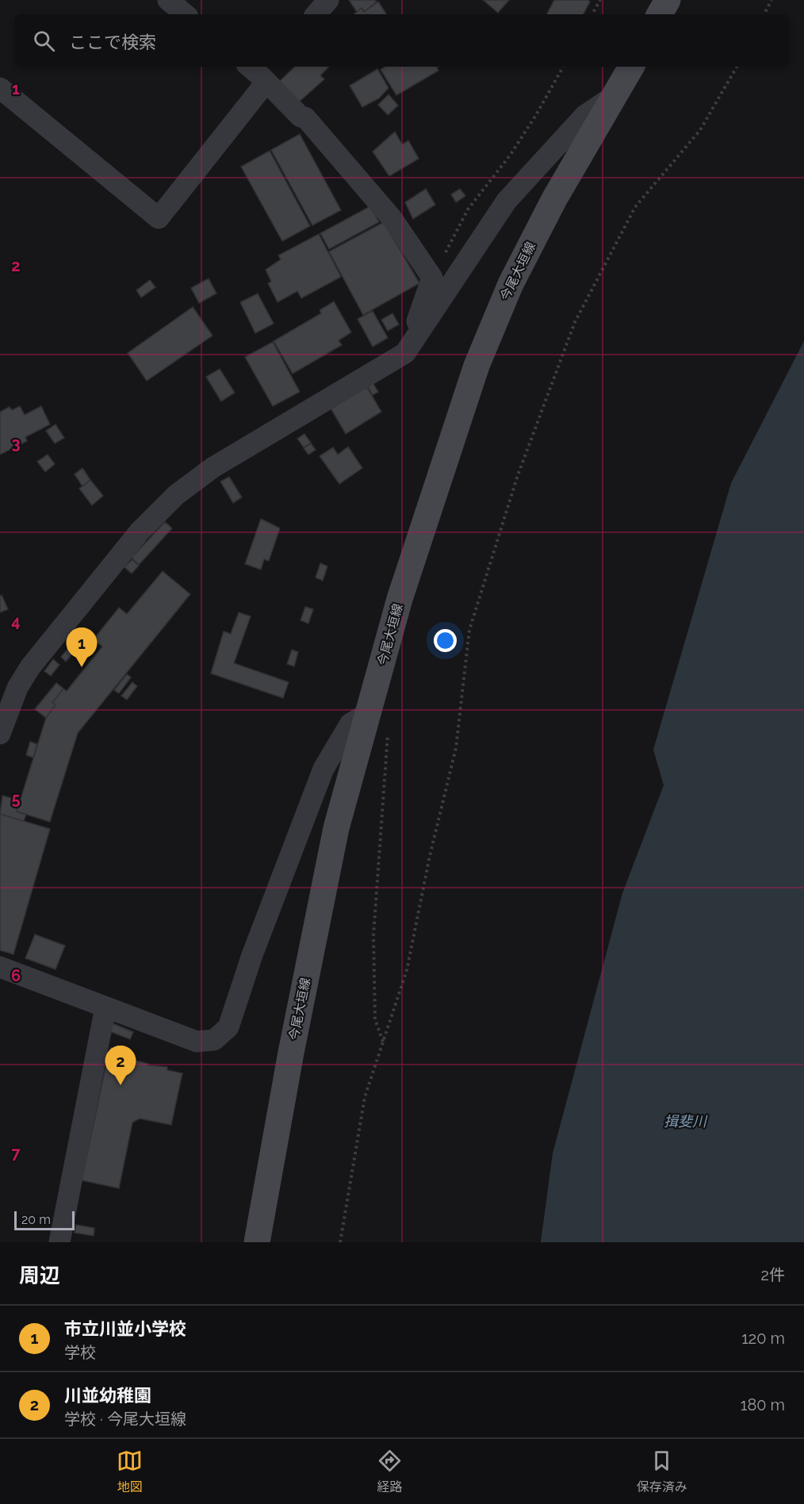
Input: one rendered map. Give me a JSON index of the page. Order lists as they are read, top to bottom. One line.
{"streets":{"main road":["今尾大垣線"]},"water":["揖斐川"],"scale_bar":"20 m","page":{"search":"ここで検索","pins":["1","2"],"scale":"20 m","heading":["周辺","2件"],"list":[{"mark":"1","name":"市立川並小学校","note":"学校","value":"120 m"},{"mark":"2","name":"川並幼稚園","note":"学校 · 今尾大垣線","value":"180 m"}],"nav":["地図","経路","保存済み"]},"grid":{"rows":["1","2","3","4","5","6","7"]}}
